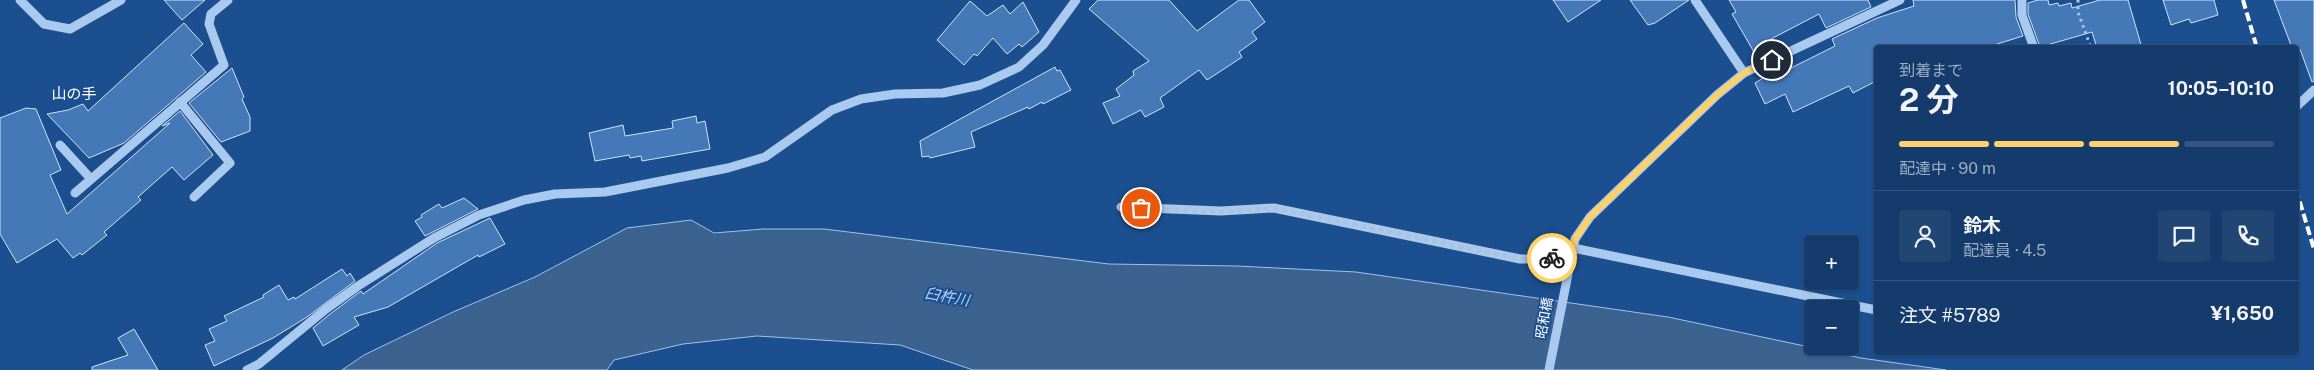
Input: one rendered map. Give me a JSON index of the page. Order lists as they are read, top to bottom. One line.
{"streets":{"street":["昭和橋"]},"districts":["山の手"],"water":["臼杵川"],"page":{"heading":["2 分","到着まで","10:05–10:10"],"panel":["鈴木","配達員 · 4.5","注文 #5789","¥1,650"],"bar":"配達中 · 90 m","map_buttons":["+","−"]}}
